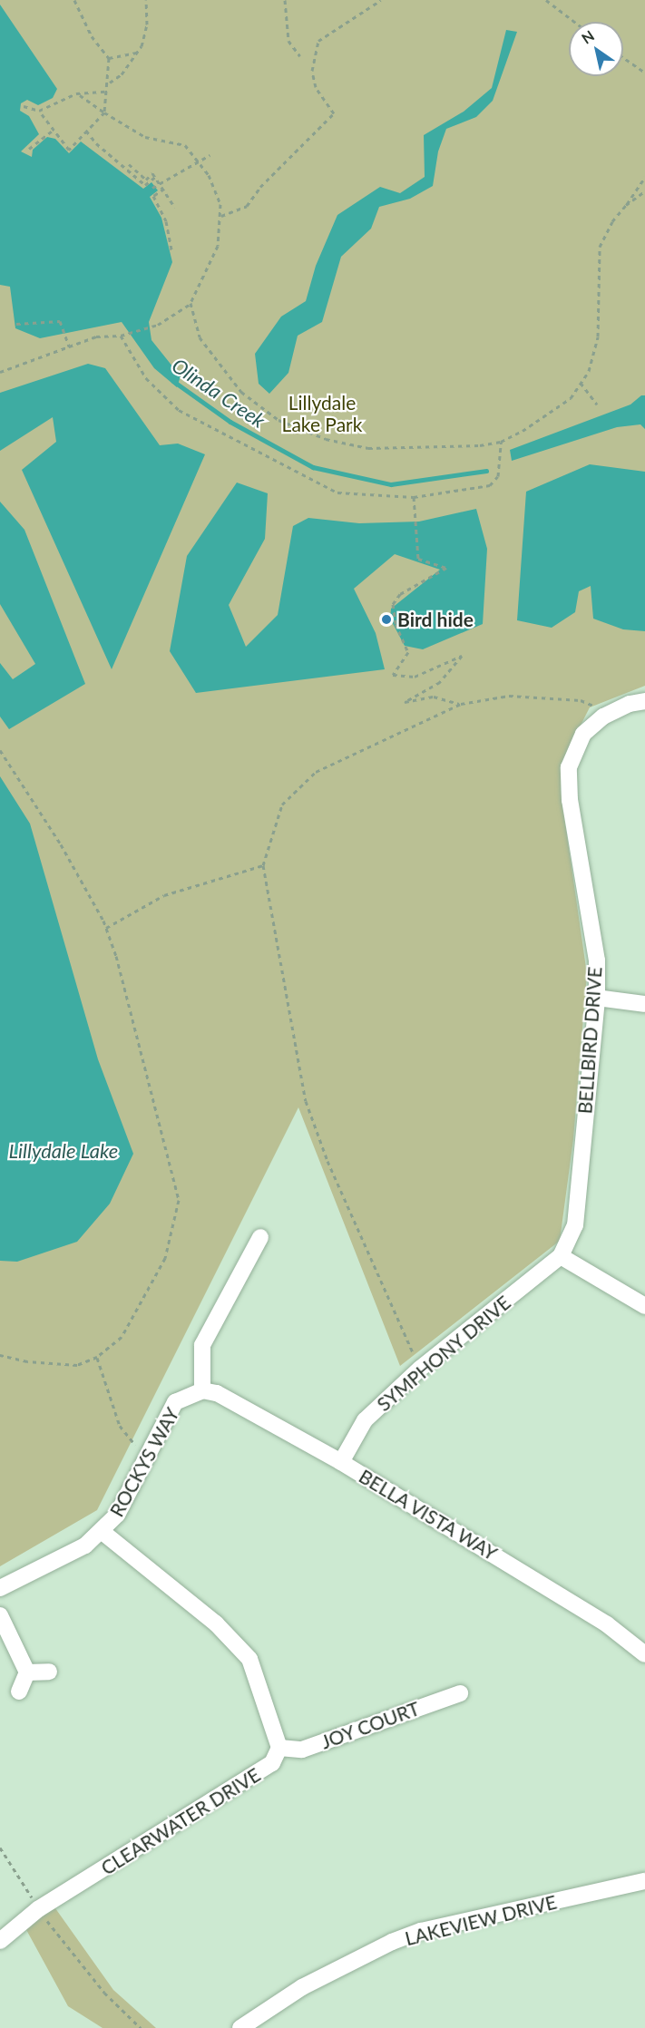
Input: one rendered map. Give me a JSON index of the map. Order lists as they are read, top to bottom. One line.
{"streets":{"street":["BELLBIRD DRIVE","SYMPHONY DRIVE","ROCKYS WAY","BELLA VISTA WAY","JOY COURT","CLEARWATER DRIVE","LAKEVIEW DRIVE"]},"crossings":[["BELLBIRD DRIVE","SYMPHONY DRIVE"],["SYMPHONY DRIVE","BELLA VISTA WAY"],["ROCKYS WAY","BELLA VISTA WAY"],["JOY COURT","CLEARWATER DRIVE"]],"water":["Olinda Creek","Lillydale Lake"],"parks":["Lillydale Lake Park"],"places":["Bird hide"],"north":"top left"}
